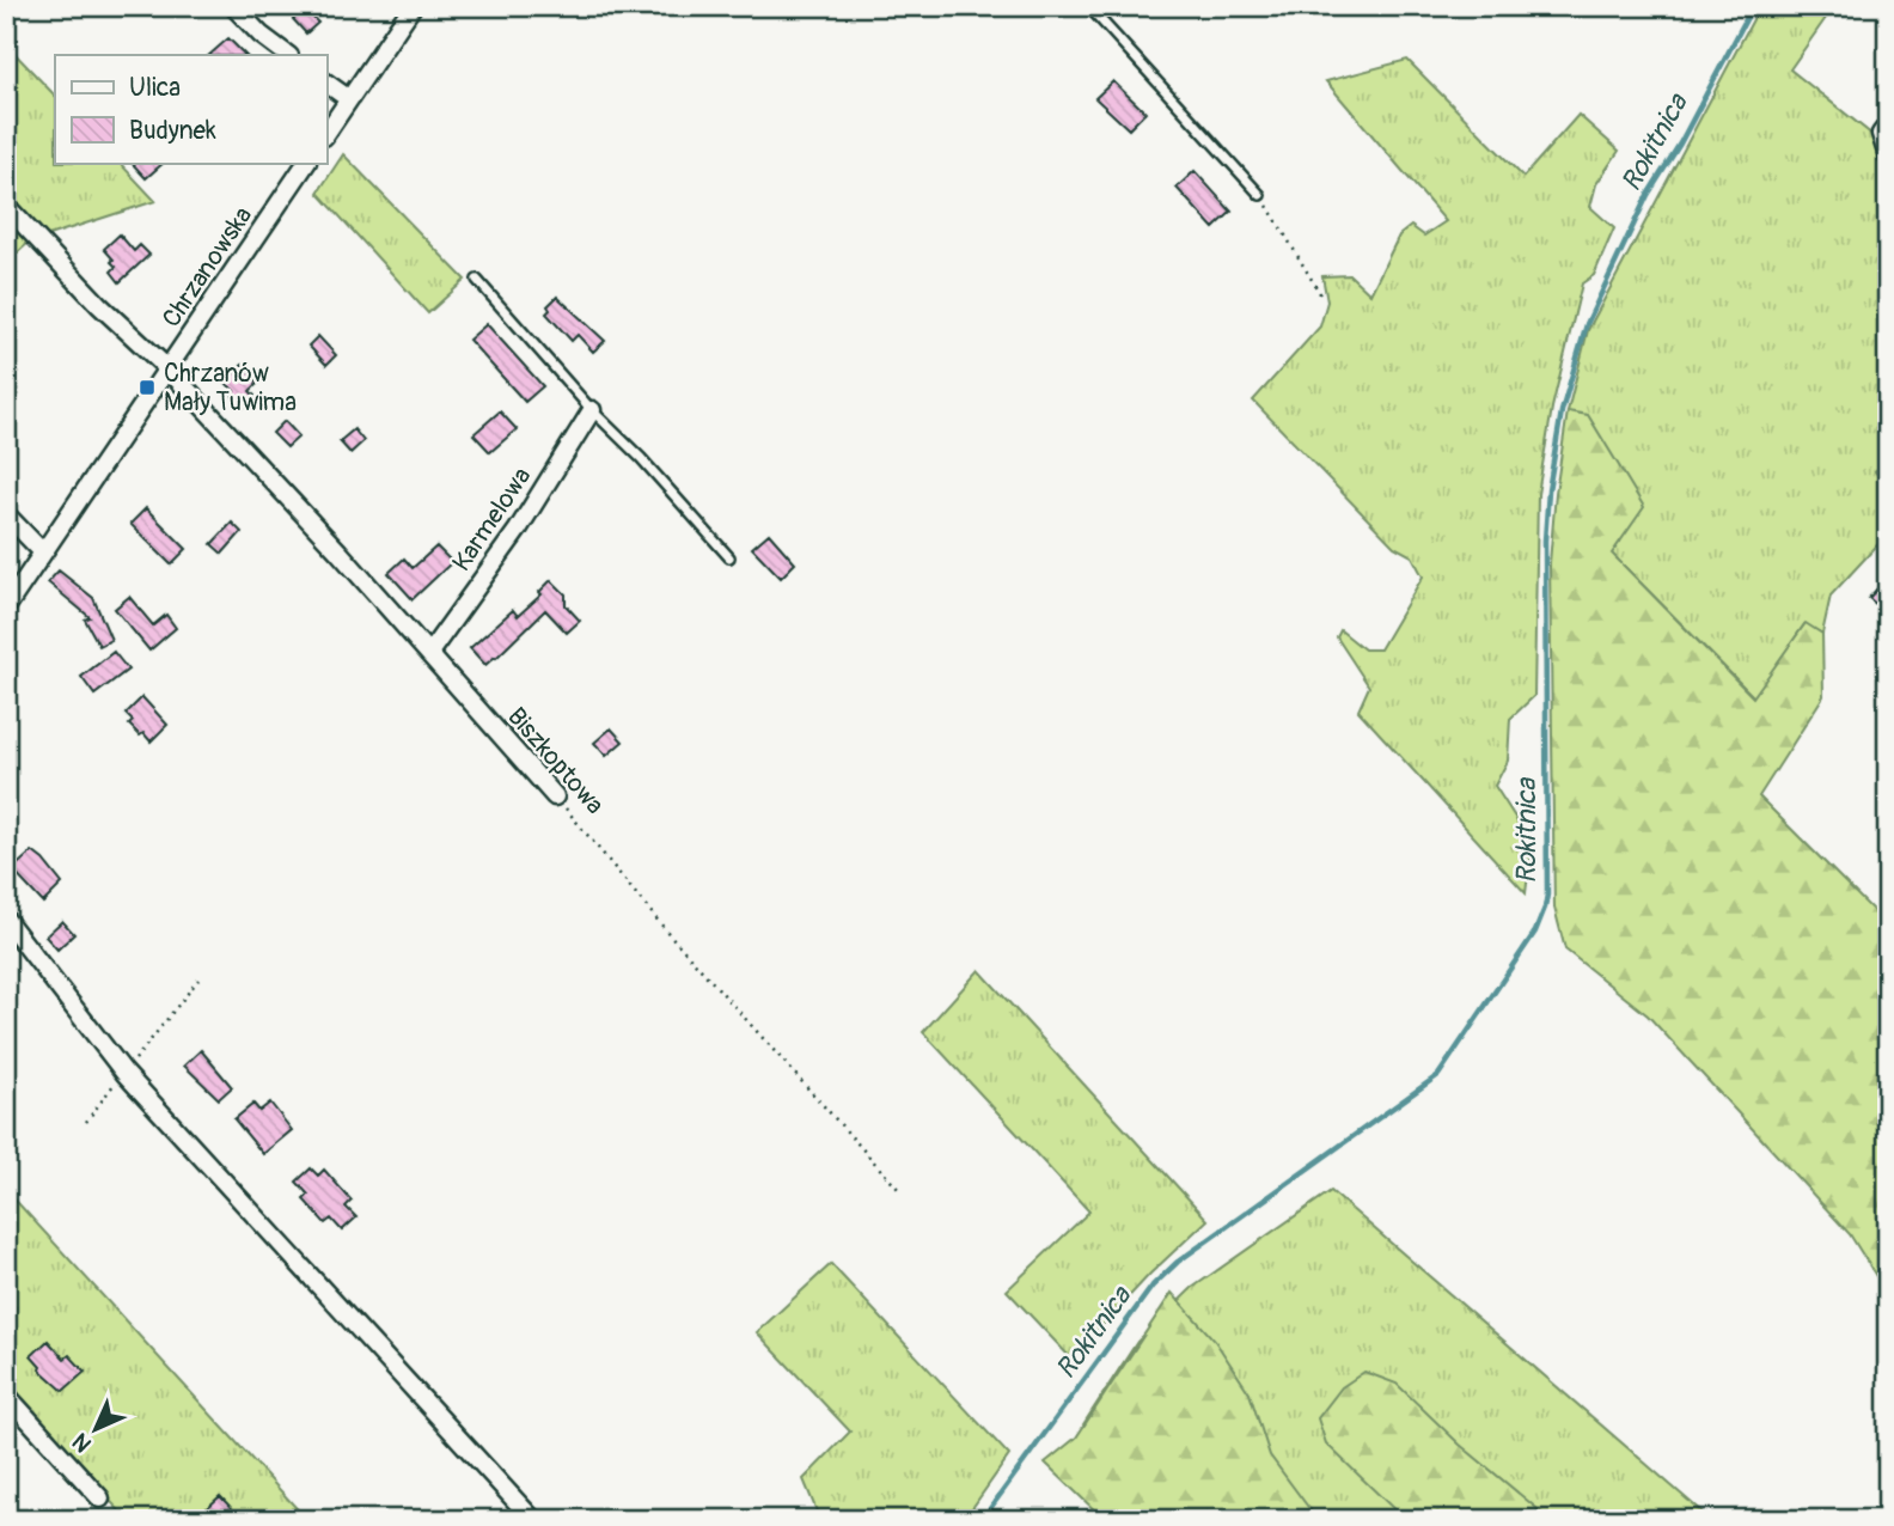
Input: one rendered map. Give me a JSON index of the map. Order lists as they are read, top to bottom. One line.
{"streets":{"street":["Chrzanowska","Karmelowa","Biszkoptowa"]},"crossings":[["Chrzanowska","Biszkoptowa"],["Karmelowa","Biszkoptowa"]],"water":["Rokitnica"],"places":{"transit":["Chrzanów Mały Tuwima"]},"legend":["Ulica","Budynek"],"north":"bottom left"}
